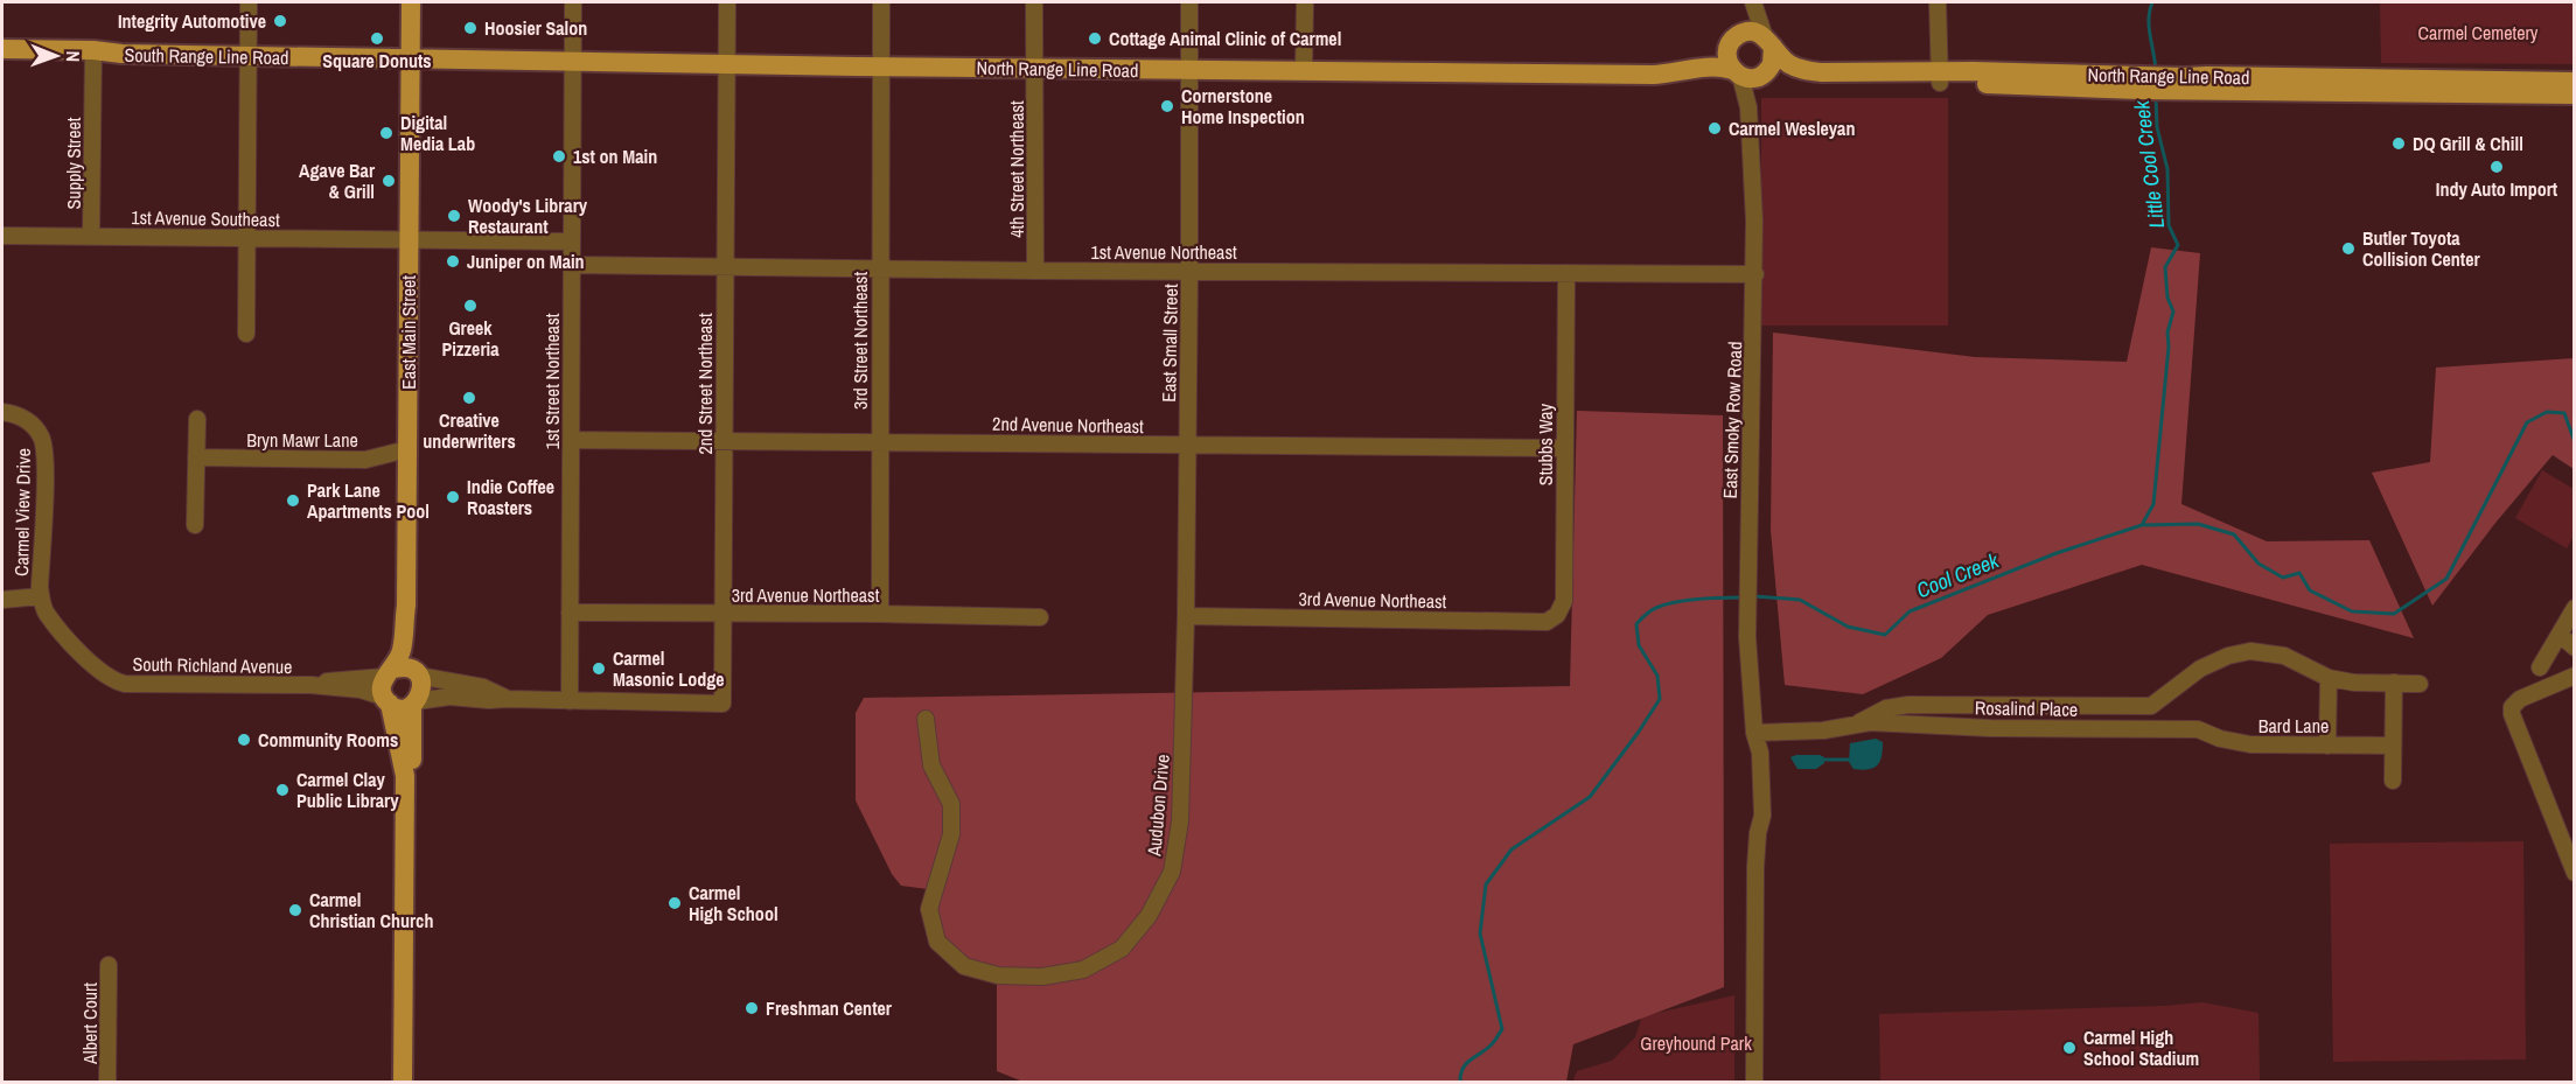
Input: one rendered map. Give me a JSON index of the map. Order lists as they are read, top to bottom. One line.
{"streets":{"main road":["South Range Line Road","North Range Line Road","East Main Street"],"street":["Supply Street","4th Street Northeast","1st Avenue Southeast","1st Avenue Northeast","3rd Street Northeast","East Small Street","1st Street Northeast","2nd Street Northeast","East Smoky Row Road","2nd Avenue Northeast","Bryn Mawr Lane","Stubbs Way","Carmel View Drive","3rd Avenue Northeast","South Richland Avenue","Rosalind Place","Bard Lane","Audubon Drive","Albert Court"]},"crossings":[["South Range Line Road","North Range Line Road"],["South Range Line Road","Supply Street"],["South Range Line Road","East Main Street"],["North Range Line Road","4th Street Northeast"],["North Range Line Road","East Main Street"],["North Range Line Road","3rd Street Northeast"],["North Range Line Road","East Small Street"],["North Range Line Road","1st Street Northeast"],["North Range Line Road","2nd Street Northeast"],["North Range Line Road","East Smoky Row Road"],["Supply Street","1st Avenue Southeast"],["4th Street Northeast","1st Avenue Northeast"],["1st Avenue Southeast","East Main Street"],["1st Avenue Northeast","3rd Street Northeast"],["1st Avenue Northeast","East Small Street"],["1st Avenue Northeast","1st Street Northeast"],["1st Avenue Northeast","2nd Street Northeast"],["1st Avenue Northeast","East Smoky Row Road"],["1st Avenue Northeast","Stubbs Way"],["East Main Street","Bryn Mawr Lane"],["East Main Street","South Richland Avenue"],["3rd Street Northeast","2nd Avenue Northeast"],["3rd Street Northeast","3rd Avenue Northeast"],["East Small Street","2nd Avenue Northeast"],["East Small Street","3rd Avenue Northeast"],["East Small Street","Audubon Drive"],["1st Street Northeast","2nd Street Northeast"],["1st Street Northeast","2nd Avenue Northeast"],["1st Street Northeast","3rd Avenue Northeast"],["2nd Street Northeast","2nd Avenue Northeast"],["2nd Street Northeast","3rd Avenue Northeast"],["East Smoky Row Road","Rosalind Place"],["2nd Avenue Northeast","Stubbs Way"],["Stubbs Way","3rd Avenue Northeast"],["Carmel View Drive","South Richland Avenue"],["3rd Avenue Northeast","Audubon Drive"],["Rosalind Place","Bard Lane"]],"water":["Little Cool Creek","Cool Creek"],"parks":["Carmel Cemetery","Greyhound Park"],"places":["Integrity Automotive","Hoosier Salon","Square Donuts","Cottage Animal Clinic of Carmel","Cornerstone Home Inspection","Carmel Wesleyan","Digital Media Lab","DQ Grill & Chill","1st on Main","Indy Auto Import","Agave Bar & Grill","Woody's Library Restaurant","Butler Toyota Collision Center","Juniper on Main","Greek Pizzeria","Creative underwriters","Indie Coffee Roasters","Park Lane Apartments Pool","Carmel Masonic Lodge","Community Rooms","Carmel Clay Public Library","Carmel High School","Carmel Christian Church","Freshman Center","Carmel High School Stadium"],"north":"right"}
